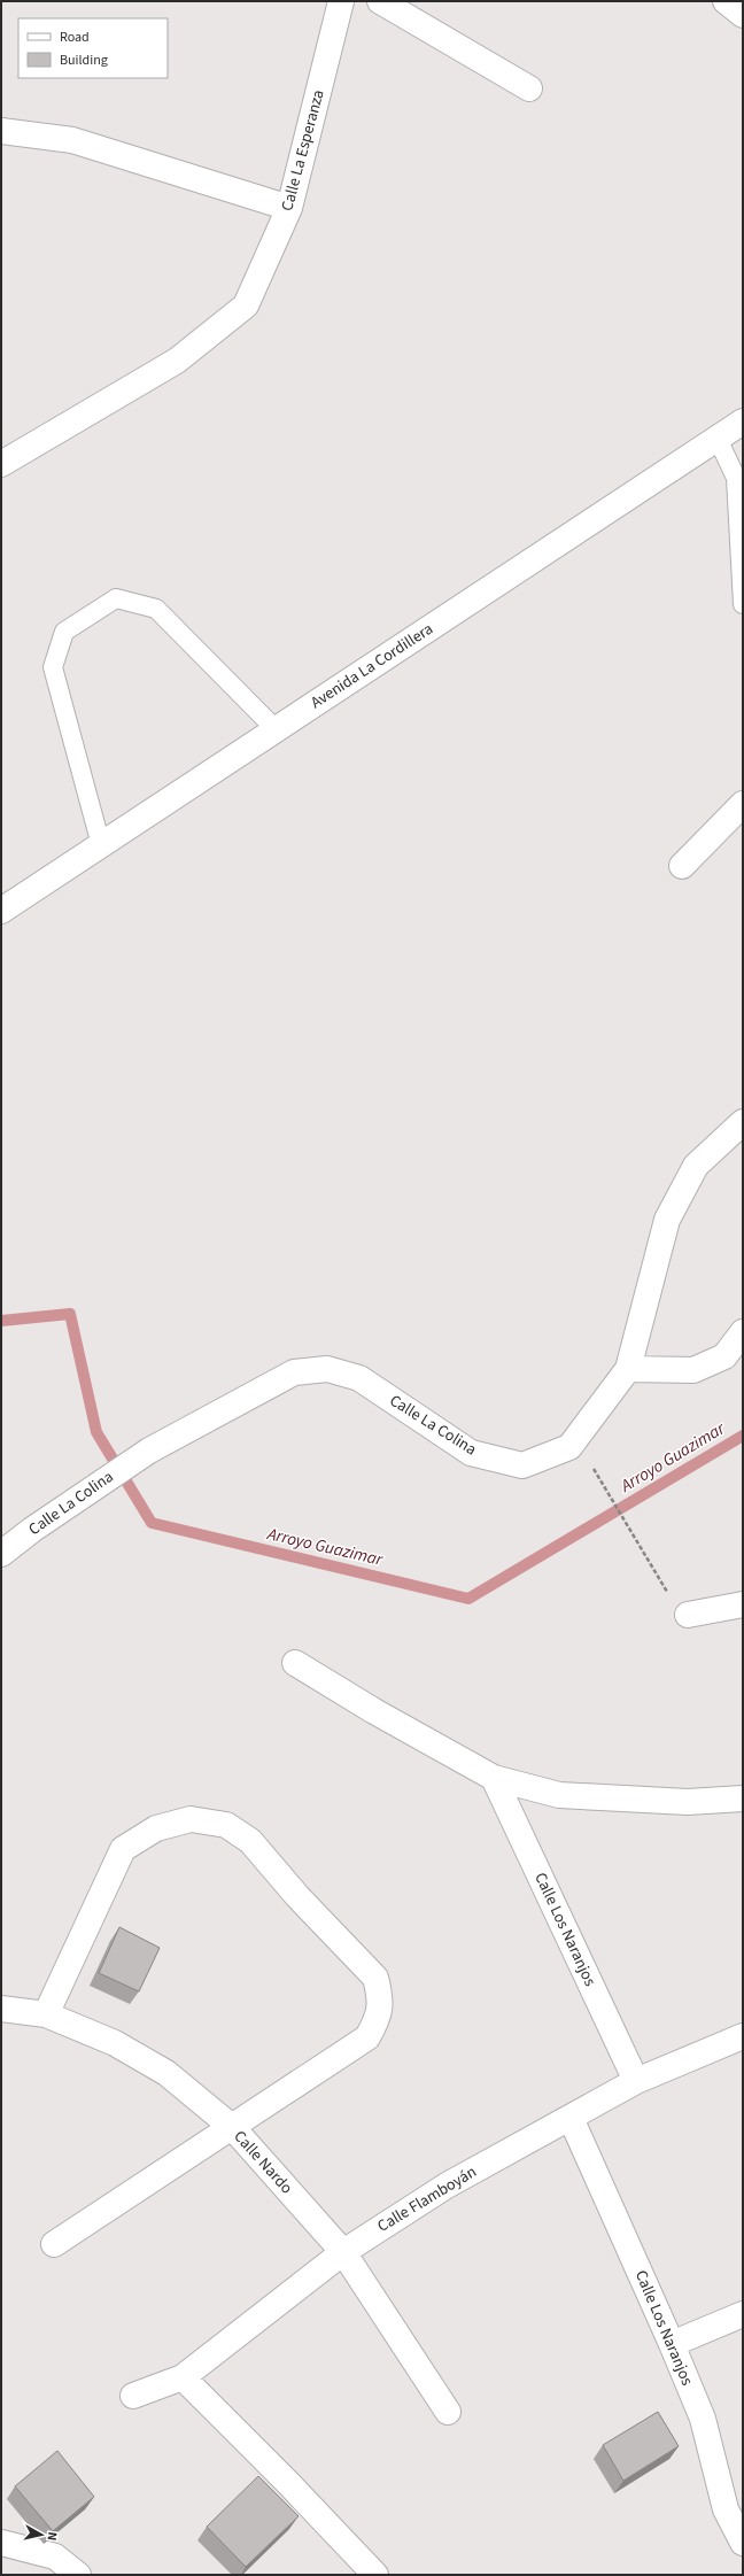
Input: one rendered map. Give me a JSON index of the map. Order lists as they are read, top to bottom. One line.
{"streets":{"street":["Calle La Esperanza","Avenida La Cordillera","Calle La Colina","Calle Los Naranjos","Calle Nardo","Calle Flamboyán"]},"crossings":[["Calle Los Naranjos","Calle Flamboyán"],["Calle Nardo","Calle Flamboyán"]],"water":["Arroyo Guazimar"],"legend":["Road","Building"],"north":"right"}
